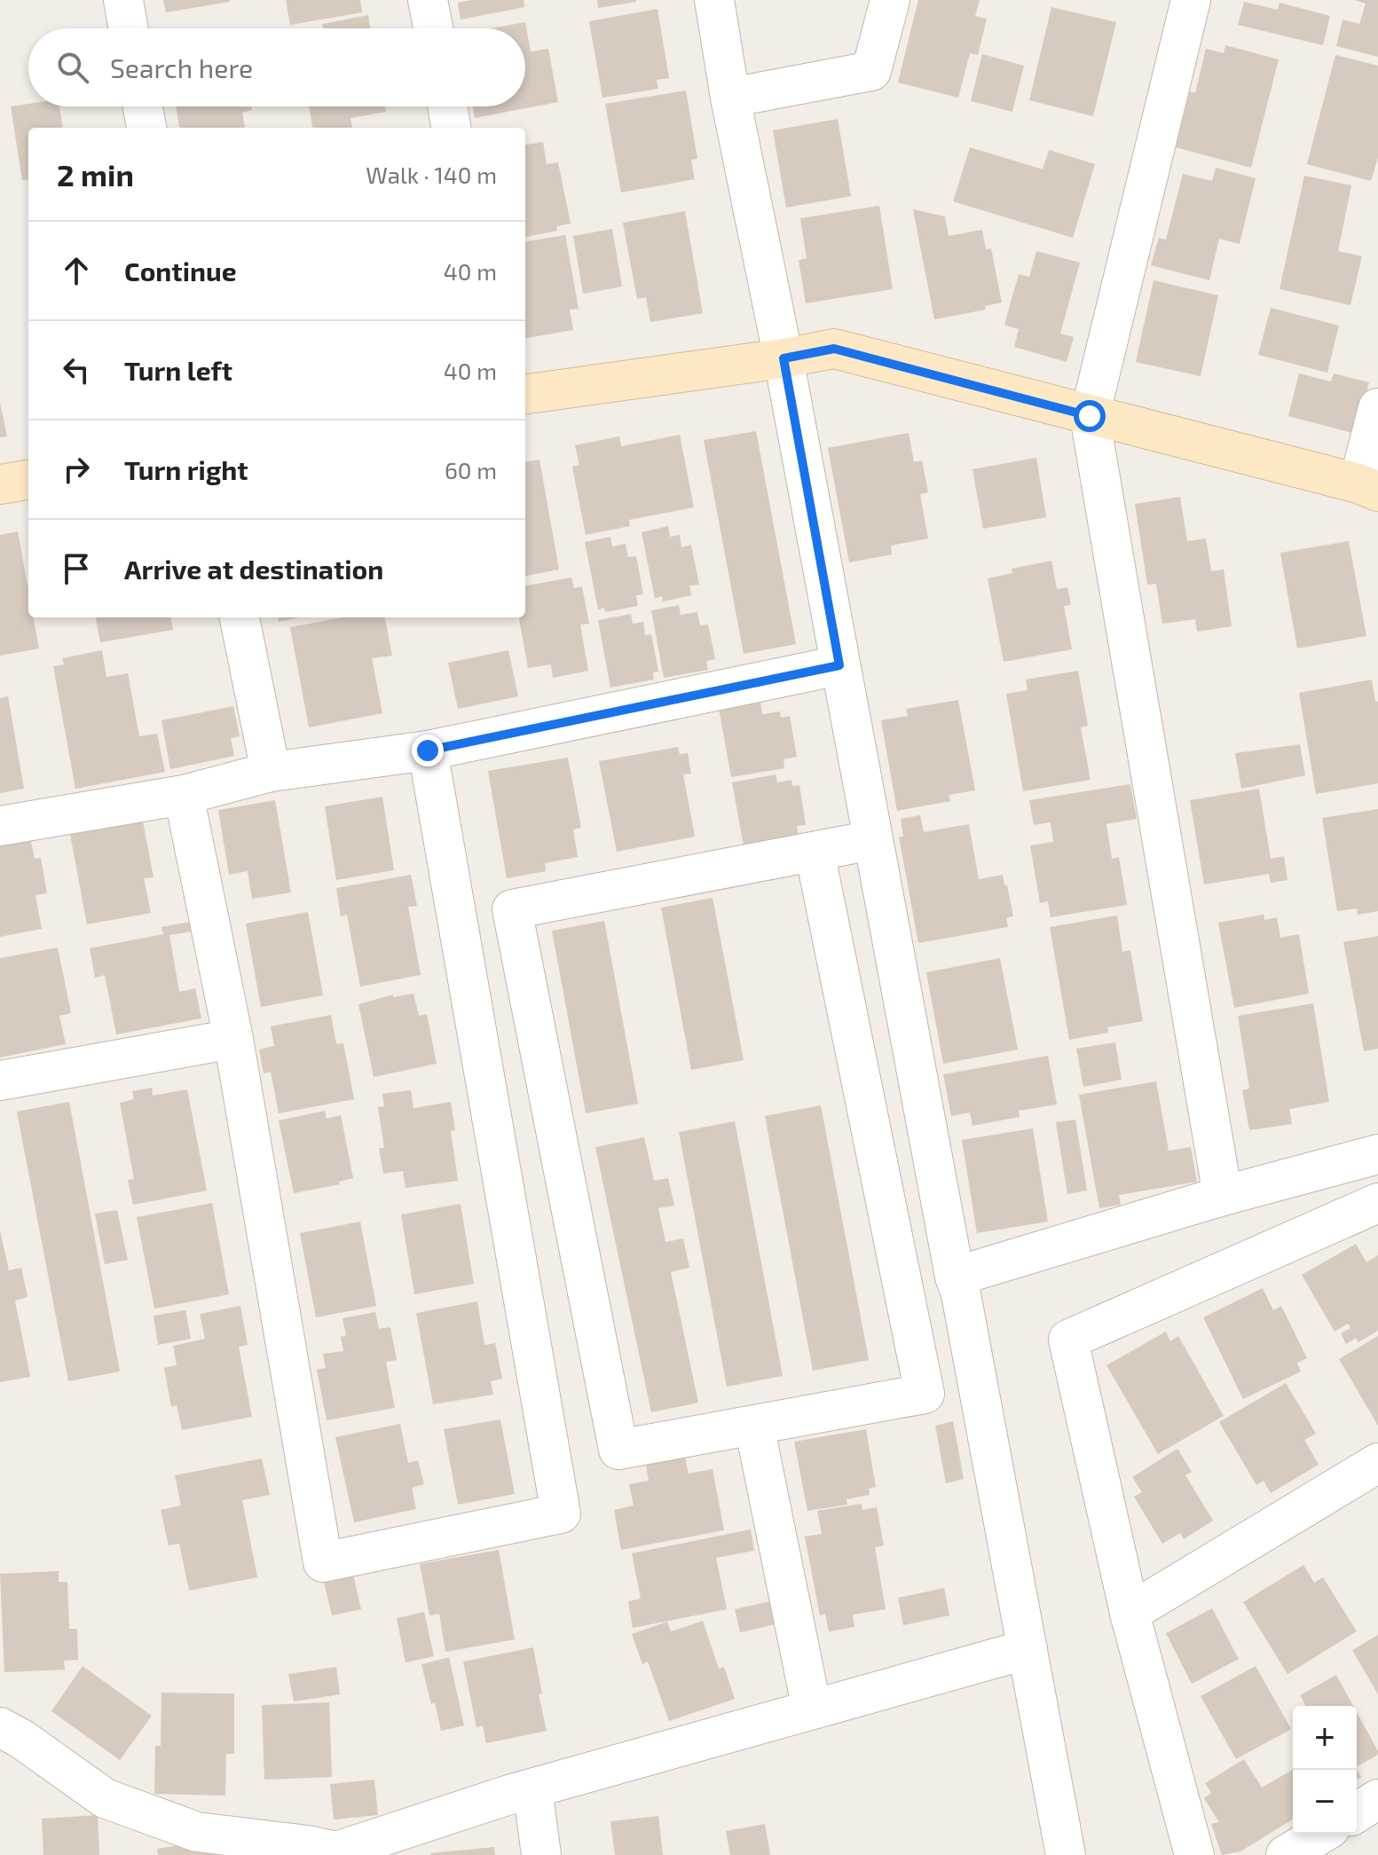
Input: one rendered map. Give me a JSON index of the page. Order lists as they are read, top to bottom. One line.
{"page":{"search":"Search here","heading":["2 min","Walk · 140 m"],"list":[["Continue","40 m"],["Turn left","40 m"],["Turn right","60 m"],"Arrive at destination"],"map_buttons":["+","−"]}}
